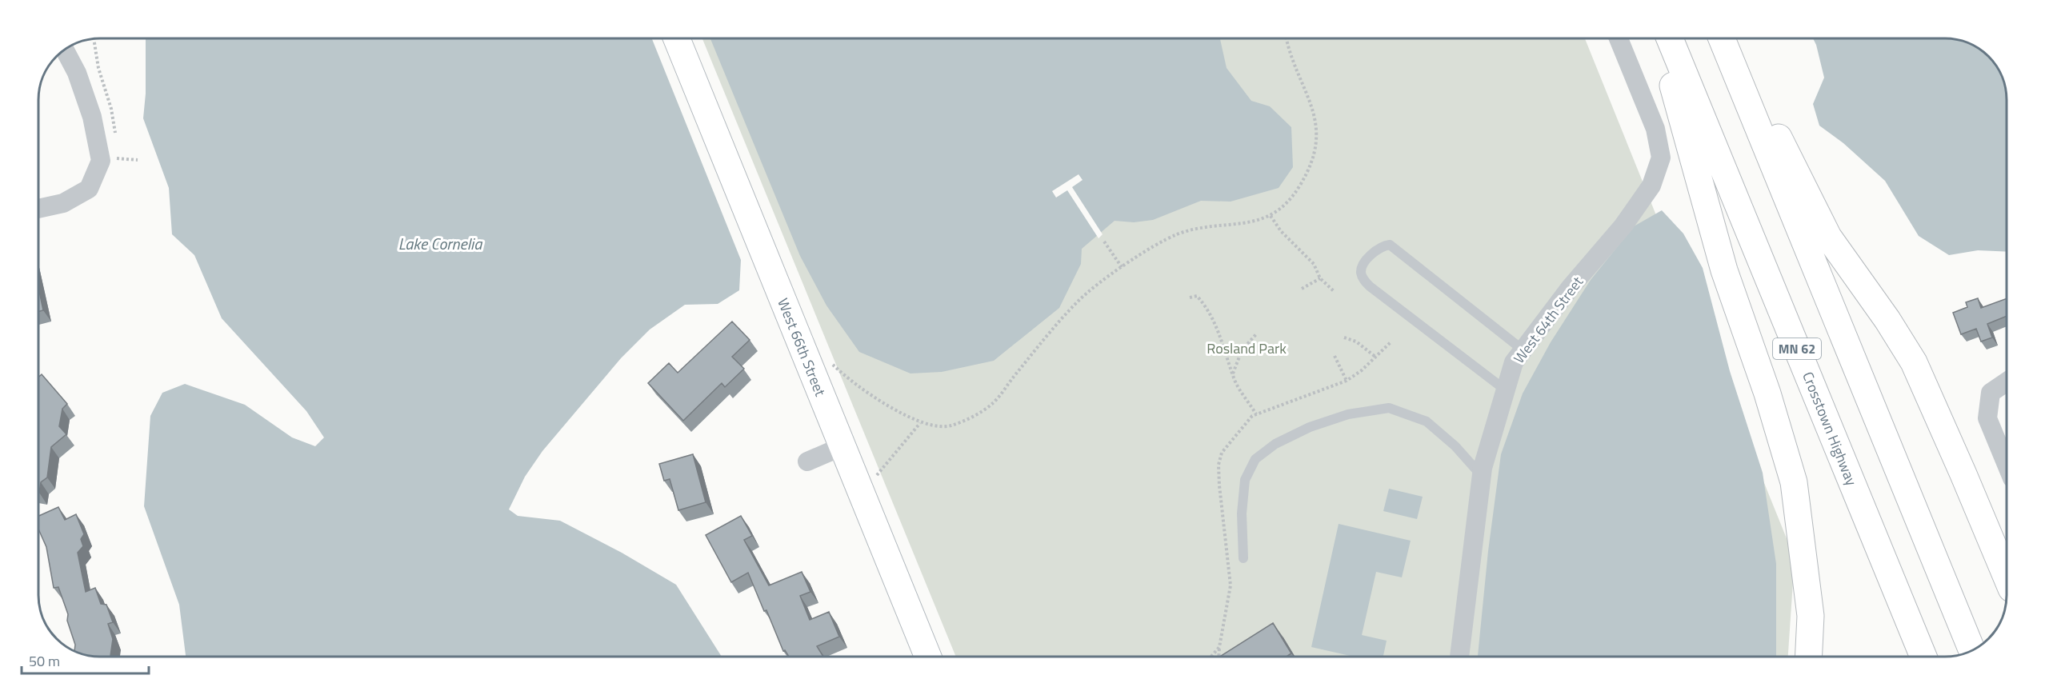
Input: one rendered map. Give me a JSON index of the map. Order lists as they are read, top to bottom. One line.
{"streets":{"main road":["West 66th Street","MN 62","Crosstown Highway"],"street":["West 64th Street"]},"water":["Lake Cornelia"],"parks":["Rosland Park"],"scale_bar":"50 m"}
